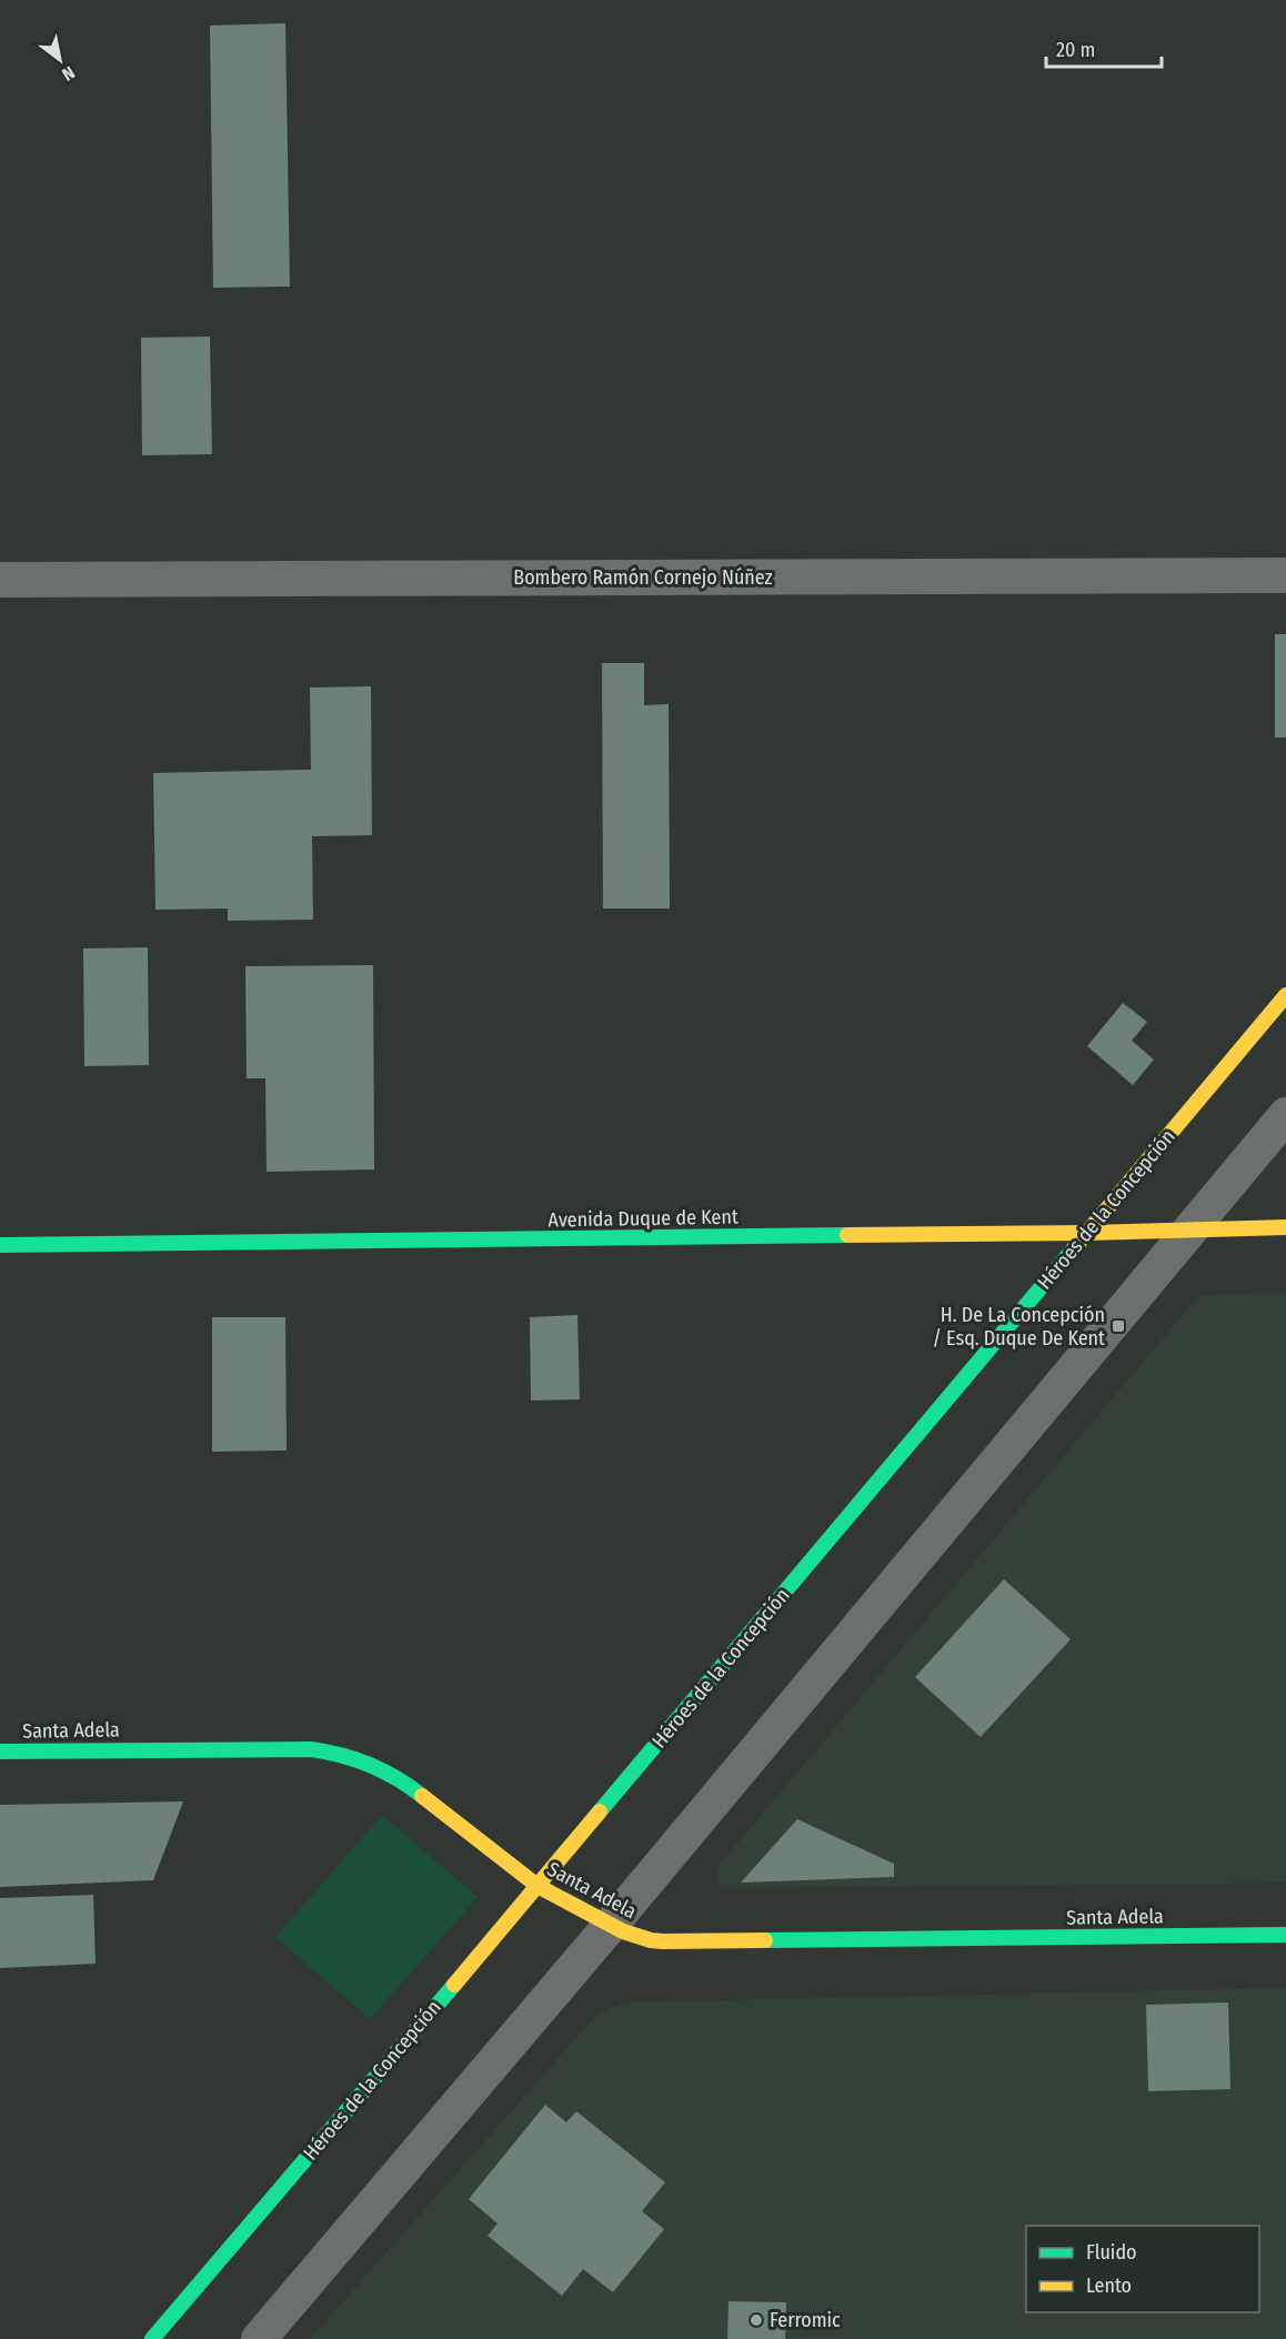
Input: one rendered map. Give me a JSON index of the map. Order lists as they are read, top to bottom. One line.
{"streets":{"street":["Bombero Ramón Cornejo Núñez","Héroes de la Concepción","Avenida Duque de Kent","Santa Adela"]},"crossings":[["Héroes de la Concepción","Avenida Duque de Kent"],["Héroes de la Concepción","Santa Adela"]],"places":{"transit":["H. De La Concepción / Esq. Duque De Kent"],"other":["Ferromic"]},"legend":["Fluido","Lento"],"scale_bar":"20 m","north":"bottom right"}
